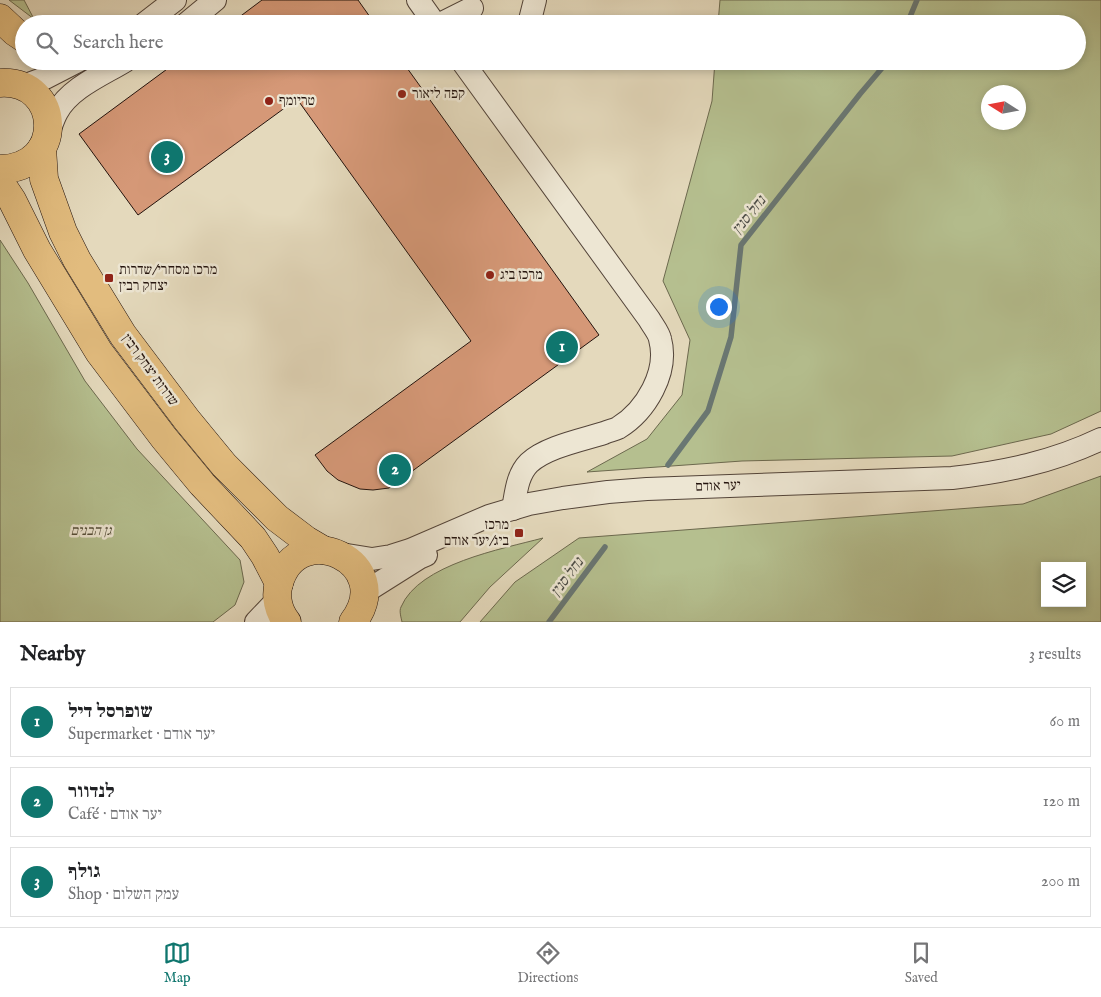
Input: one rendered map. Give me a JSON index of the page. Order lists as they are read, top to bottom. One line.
{"streets":{"main road":["שדרות יצחק רבין"],"street":["יער אודם"]},"crossings":[["שדרות יצחק רבין","יער אודם"]],"water":["נחל סנין"],"parks":["גן הבנים"],"places":{"other":["קפה ליאור","טריומף","מרכז ביג"],"transit":["מרכז מסחרי/שדרות יצחק רבין","מרכז ביג/יער אודם"]},"north":"left","page":{"search":"Search here","pins":["3","1","2"],"heading":["Nearby","3 results"],"list":[{"mark":"1","name":"שופרסל דיל","note":"Supermarket · יער אודם","value":"60 m"},{"mark":"2","name":"לנדוור","note":"Café · יער אודם","value":"120 m"},{"mark":"3","name":"גולף","note":"Shop · עמק השלום","value":"200 m"}],"nav":["Map","Directions","Saved"]}}
